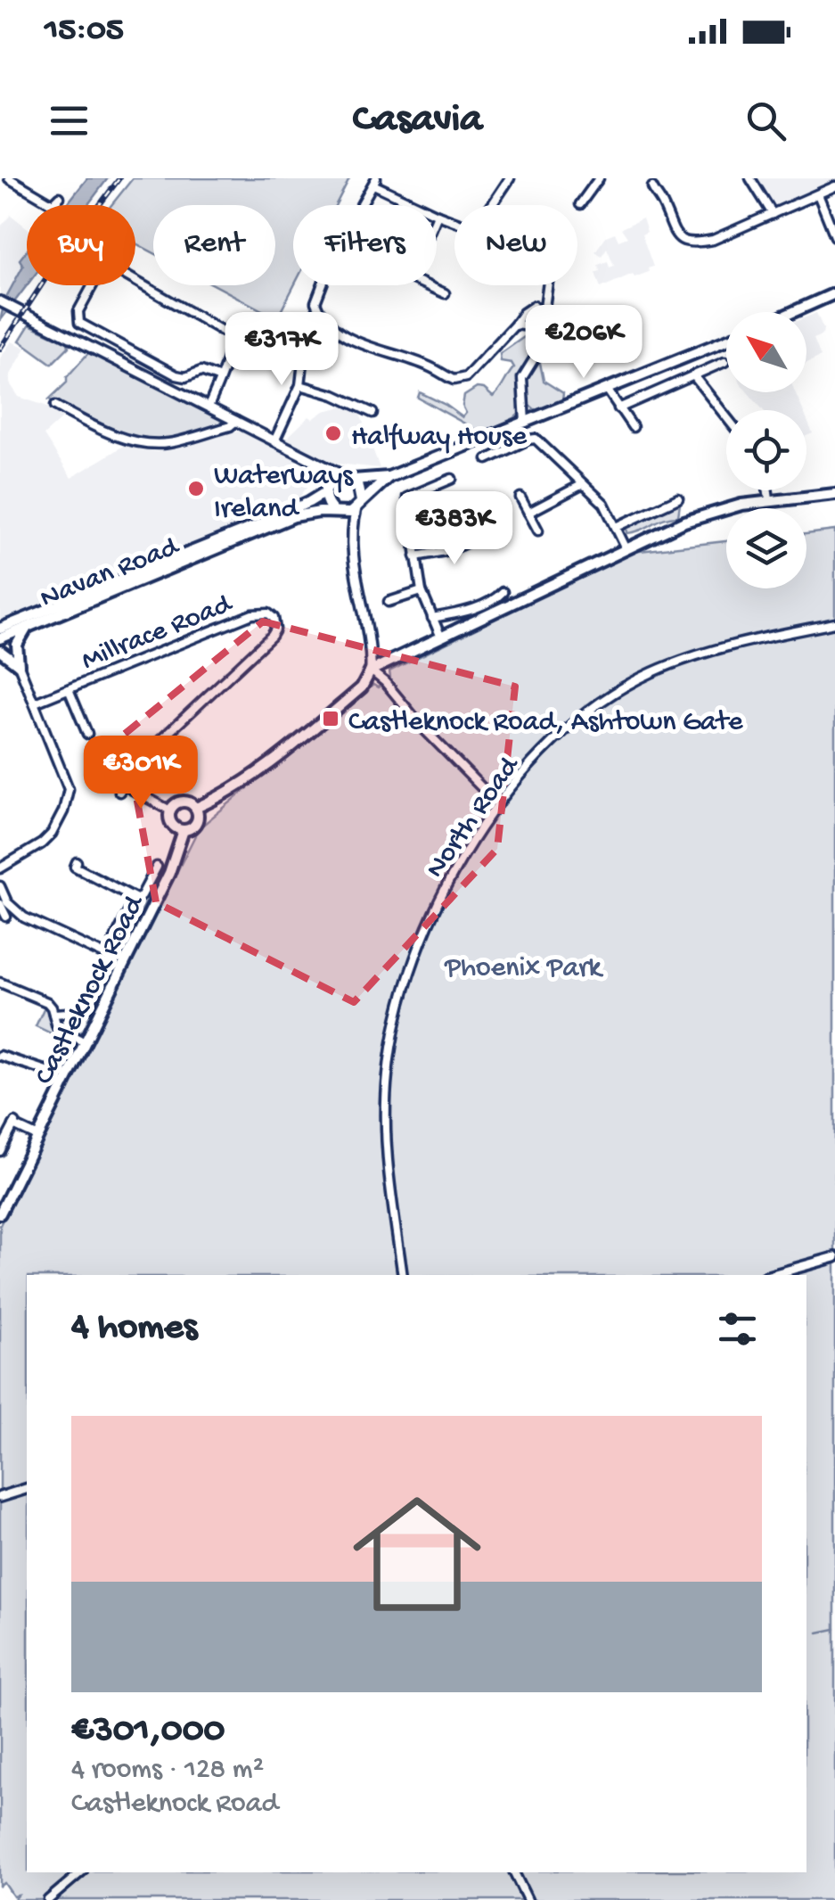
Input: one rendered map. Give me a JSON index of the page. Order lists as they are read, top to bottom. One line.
{"streets":{"main road":["Navan Road","Castleknock Road"],"street":["Millrace Road","North Road"]},"crossings":[["Millrace Road","Castleknock Road"]],"parks":["Phoenix Park"],"places":{"other":["Halfway House","Waterways Ireland"],"transit":["Castleknock Road, Ashtown Gate"]},"north":"top left","page":{"status":"15:05","header":"Casavia","chip":["Buy","Rent","Filters","New"],"price":["€206K","€317K","€383K","€301K"],"heading":"4 homes","list":[{"name":"€301,000","note":"4 rooms · 128 m² · Castleknock Road"}]}}
